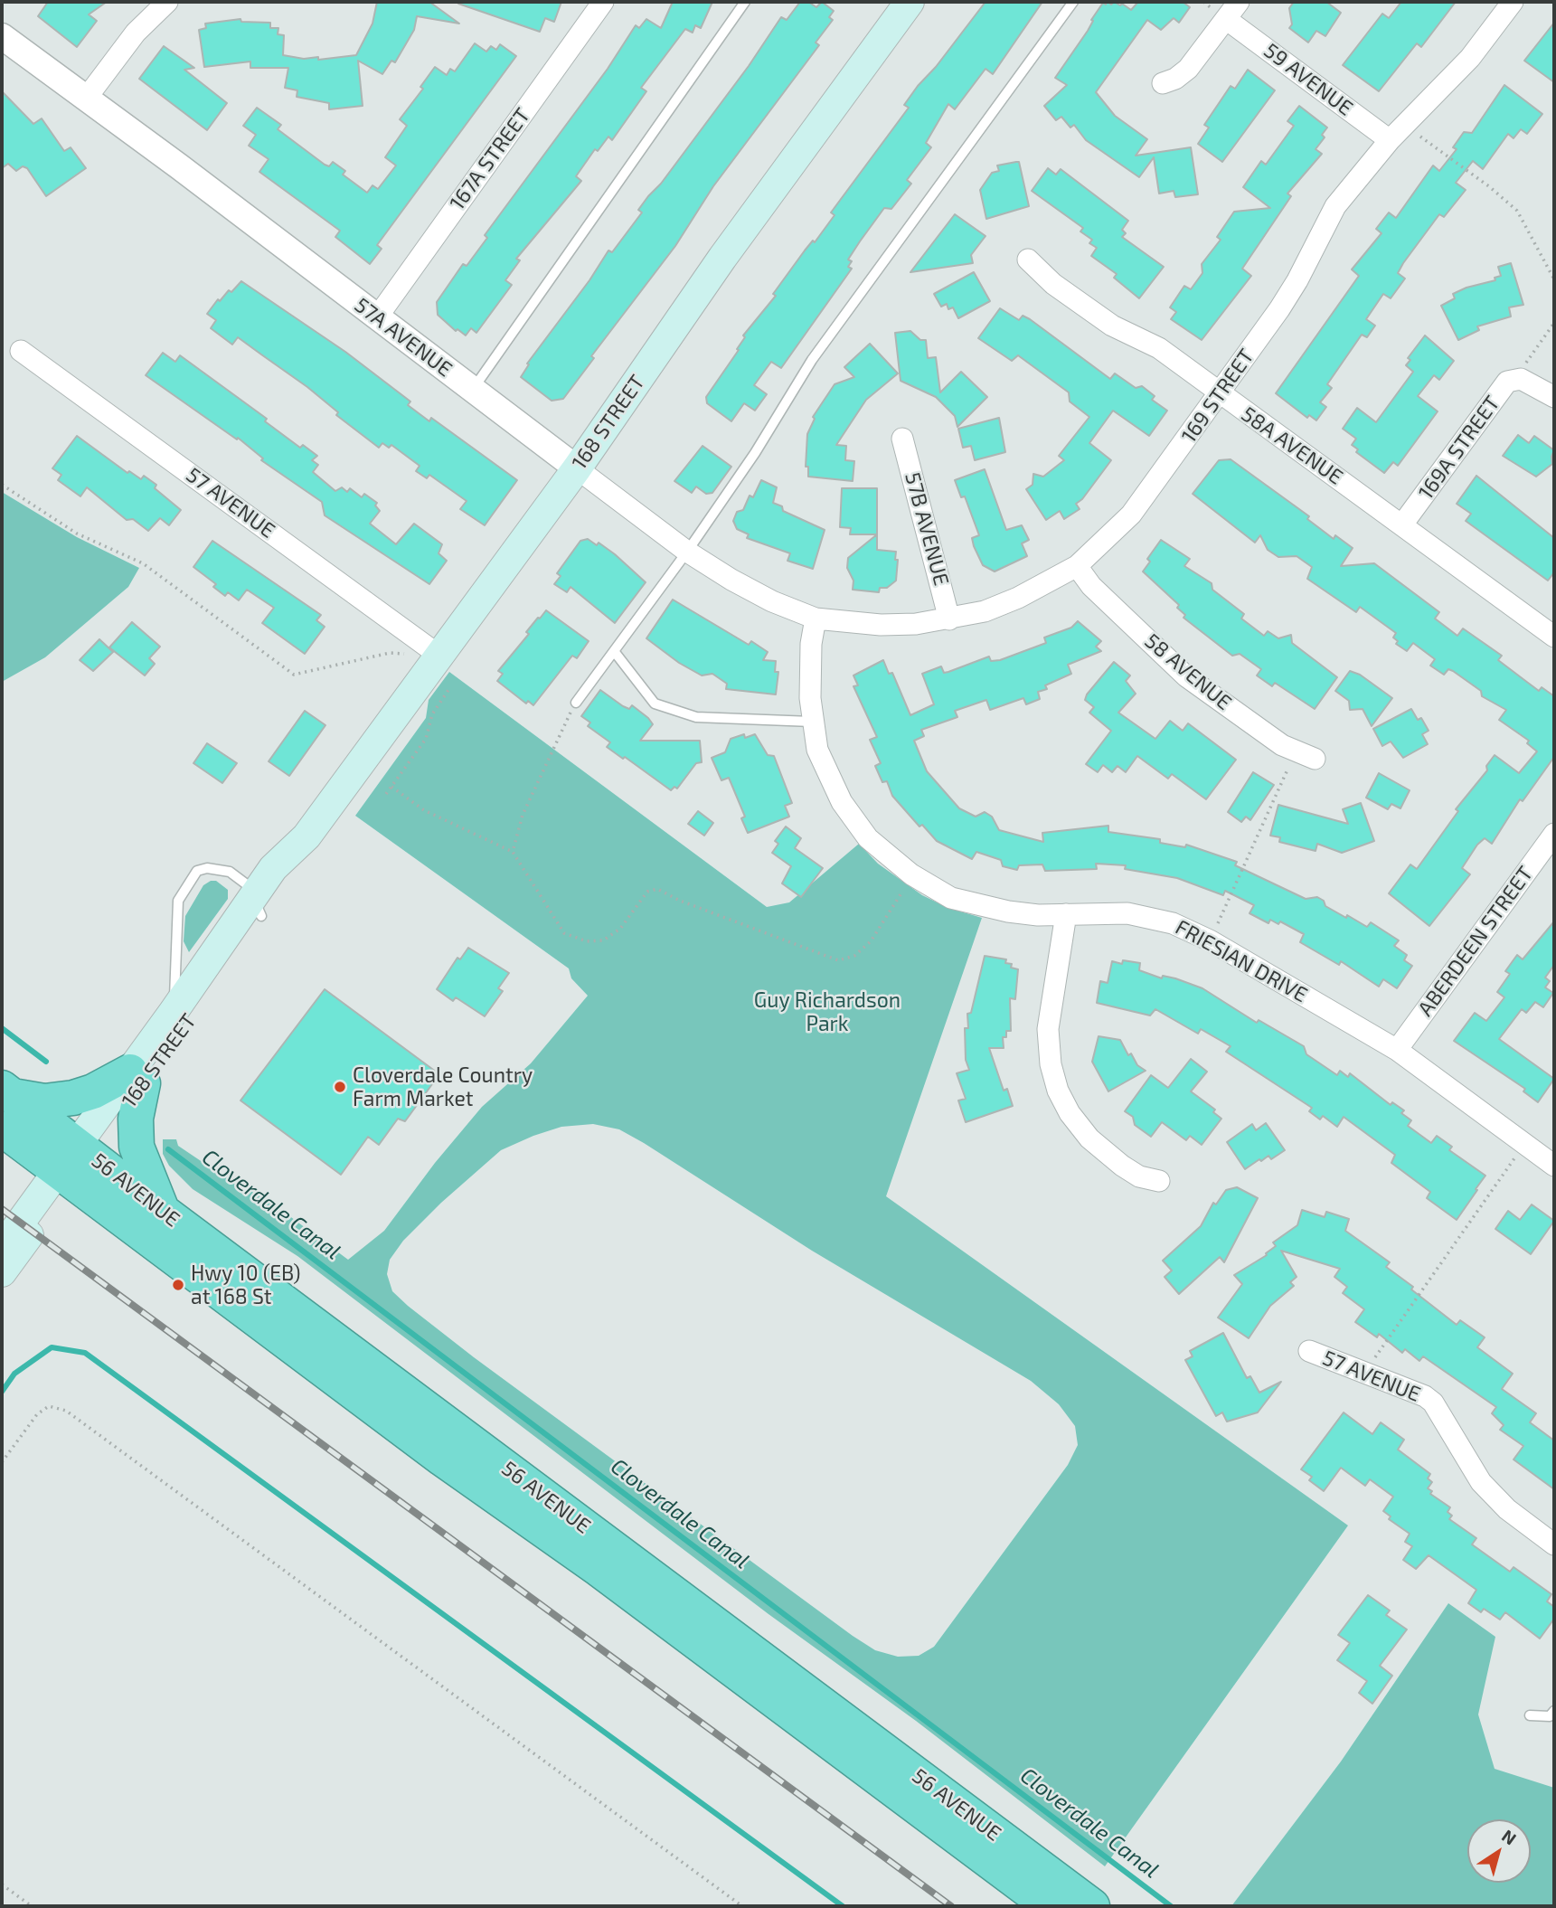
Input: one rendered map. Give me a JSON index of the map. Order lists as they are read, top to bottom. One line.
{"streets":{"highway":["56 AVENUE"],"main road":["168 STREET"],"street":["59 AVENUE","167A STREET","57A AVENUE","169 STREET","58A AVENUE","169A STREET","57 AVENUE","57B AVENUE","58 AVENUE","ABERDEEN STREET","FRIESIAN DRIVE"]},"crossings":[["59 AVENUE","169 STREET"],["167A STREET","57A AVENUE"],["57A AVENUE","169 STREET"],["57A AVENUE","168 STREET"],["57A AVENUE","FRIESIAN DRIVE"],["169 STREET","58A AVENUE"],["169 STREET","57B AVENUE"],["169 STREET","58 AVENUE"],["169 STREET","FRIESIAN DRIVE"],["168 STREET","57 AVENUE"],["168 STREET","56 AVENUE"],["58A AVENUE","169A STREET"],["ABERDEEN STREET","FRIESIAN DRIVE"]],"water":["Cloverdale Canal"],"parks":["Guy Richardson Park"],"places":["Cloverdale Country Farm Market","Hwy 10 (EB) at 168 St"],"north":"top right"}
